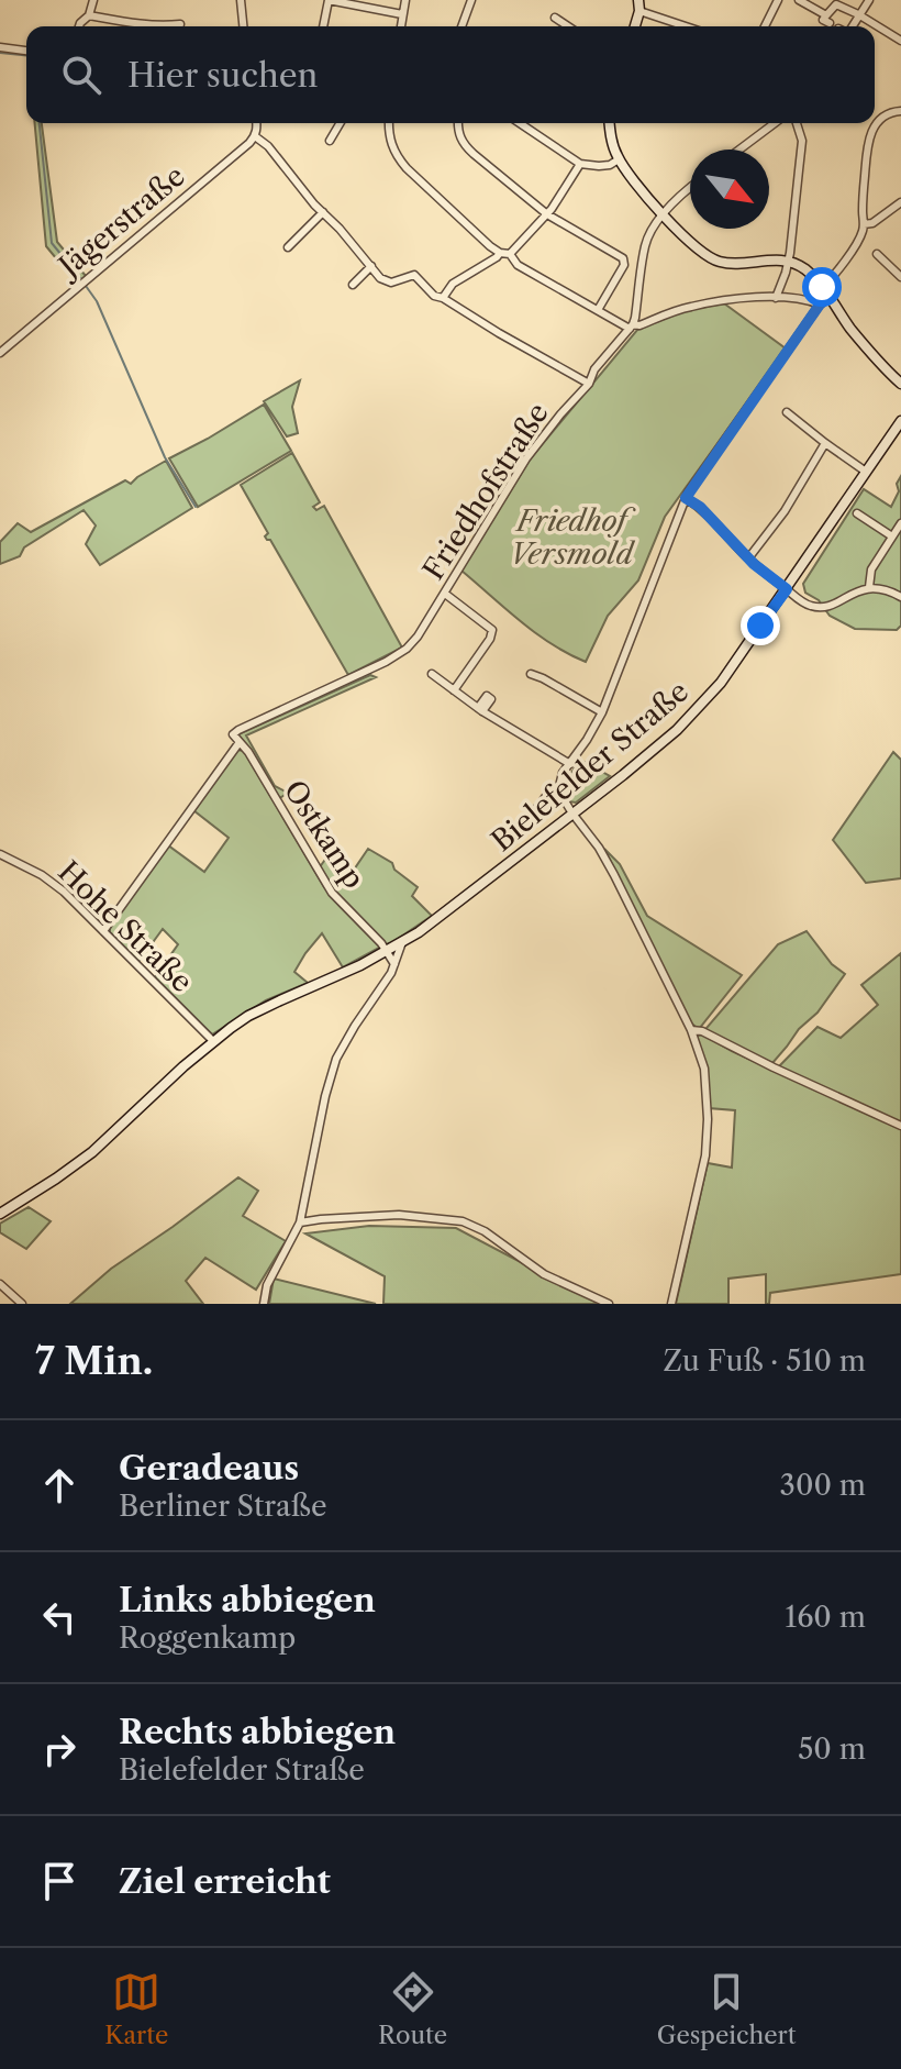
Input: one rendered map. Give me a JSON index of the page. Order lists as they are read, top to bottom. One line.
{"streets":{"main road":["Bielefelder Straße"],"street":["Jägerstraße","Friedhofstraße","Ostkamp","Hohe Straße"]},"crossings":[["Friedhofstraße","Ostkamp"],["Bielefelder Straße","Ostkamp"],["Bielefelder Straße","Hohe Straße"]],"parks":["Friedhof Versmold"],"north":"bottom right","page":{"search":"Hier suchen","heading":["7 Min.","Zu Fuß · 510 m"],"list":[["Geradeaus","Berliner Straße","300 m"],["Links abbiegen","Roggenkamp","160 m"],["Rechts abbiegen","Bielefelder Straße","50 m"],"Ziel erreicht"],"nav":["Karte","Route","Gespeichert"]}}
